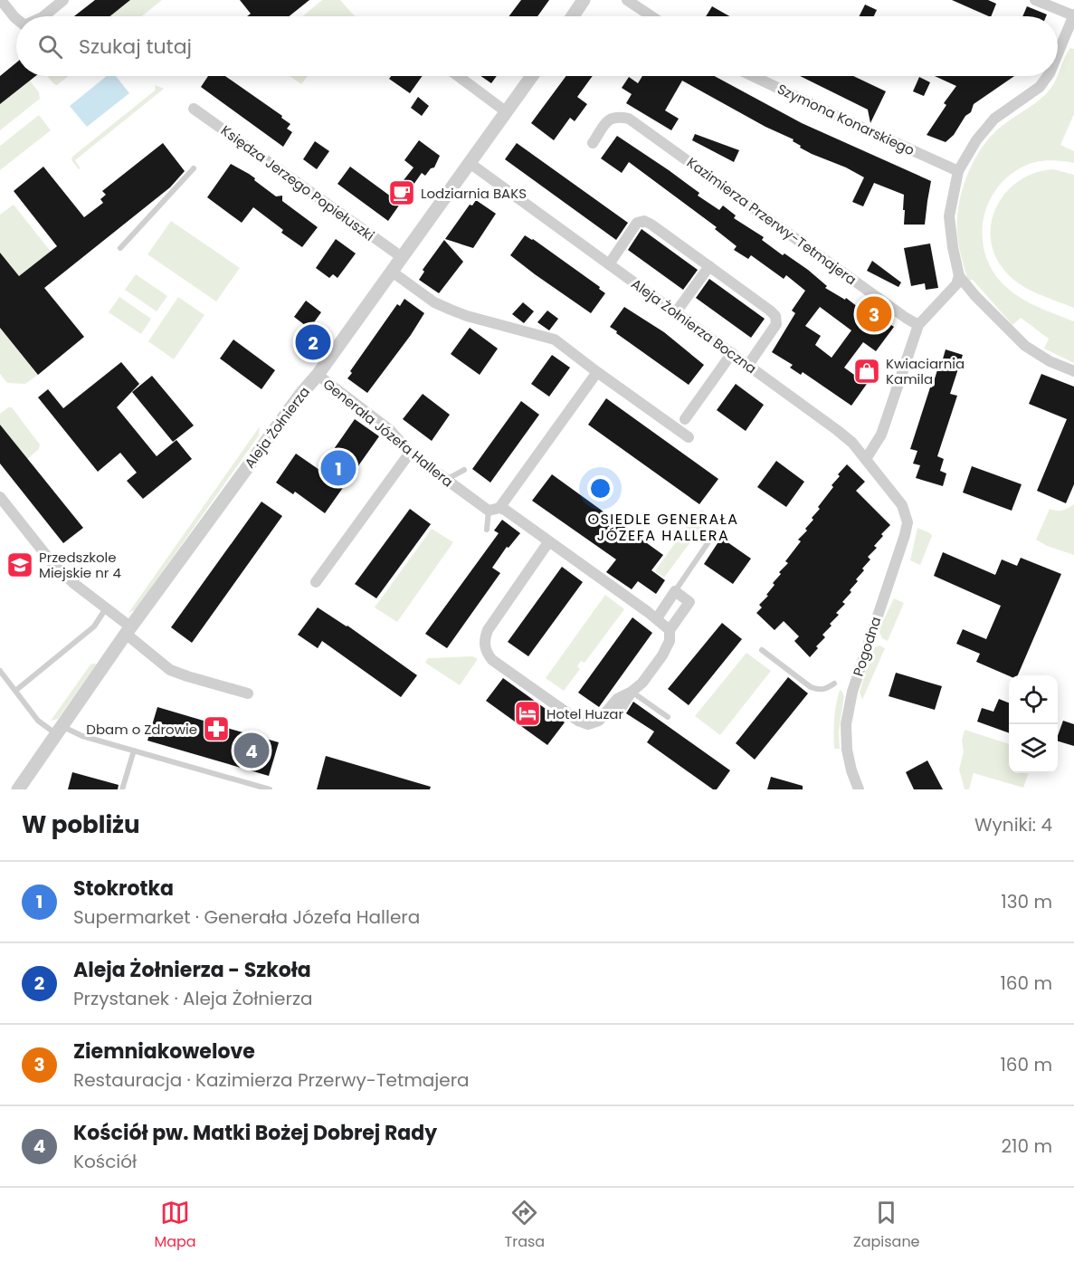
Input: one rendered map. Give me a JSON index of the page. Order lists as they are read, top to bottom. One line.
{"streets":{"street":["Szymona Konarskiego","Księdza Jerzego Popiełuszki","Kazimierza Przerwy-Tetmajera","Aleja Żołnierza Boczna","Aleja Żołnierza","Generała Józefa Hallera","Pogodna"]},"crossings":[["Księdza Jerzego Popiełuszki","Aleja Żołnierza"],["Aleja Żołnierza Boczna","Aleja Żołnierza"],["Aleja Żołnierza Boczna","Pogodna"],["Aleja Żołnierza","Generała Józefa Hallera"]],"districts":["OSIEDLE GENERAŁA JÓZEFA HALLERA"],"places":{"cafe":["Lodziarnia BAKS"],"shop":["Kwiaciarnia Kamila"],"school or university":["Przedszkole Miejskie nr 4"],"hotel":["Hotel Huzar"],"pharmacy":["Dbam o Zdrowie"]},"page":{"search":"Szukaj tutaj","pins":["3","2","1","4"],"heading":["W pobliżu","Wyniki: 4"],"list":[{"mark":"1","name":"Stokrotka","note":"Supermarket · Generała Józefa Hallera","value":"130 m"},{"mark":"2","name":"Aleja Żołnierza - Szkoła","note":"Przystanek · Aleja Żołnierza","value":"160 m"},{"mark":"3","name":"Ziemniakowelove","note":"Restauracja · Kazimierza Przerwy-Tetmajera","value":"160 m"},{"mark":"4","name":"Kościół pw. Matki Bożej Dobrej Rady","note":"Kościół","value":"210 m"}],"nav":["Mapa","Trasa","Zapisane"]}}
